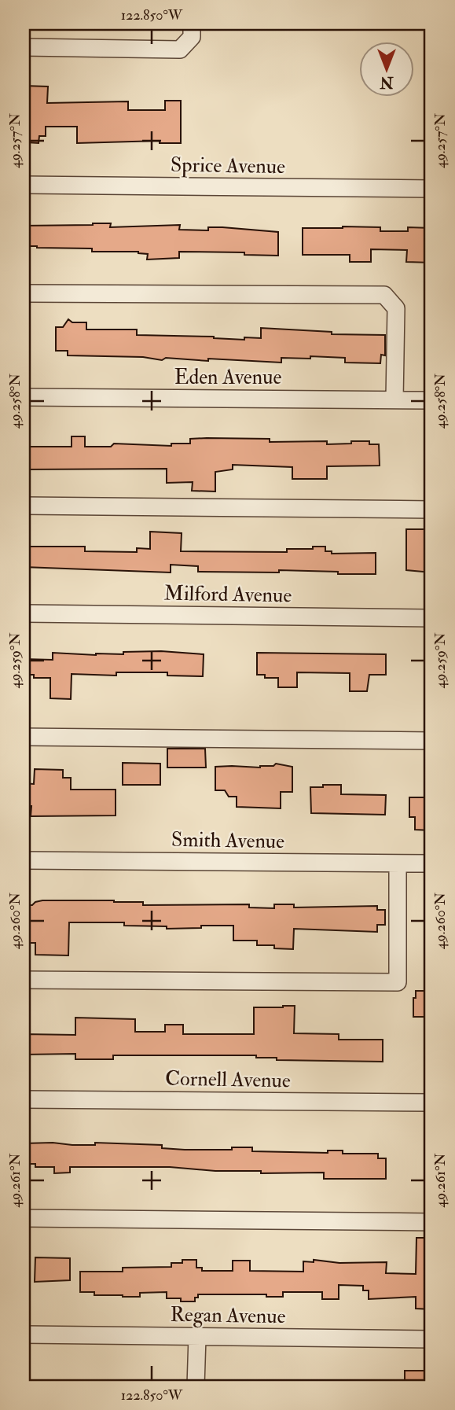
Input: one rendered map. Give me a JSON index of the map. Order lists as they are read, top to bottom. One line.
{"streets":{"street":["Sprice Avenue","Eden Avenue","Milford Avenue","Smith Avenue","Cornell Avenue","Regan Avenue"]},"north":"bottom","coordinates":["122.850°W","49.257°N","49.258°N","49.259°N","49.260°N","49.261°N"]}
